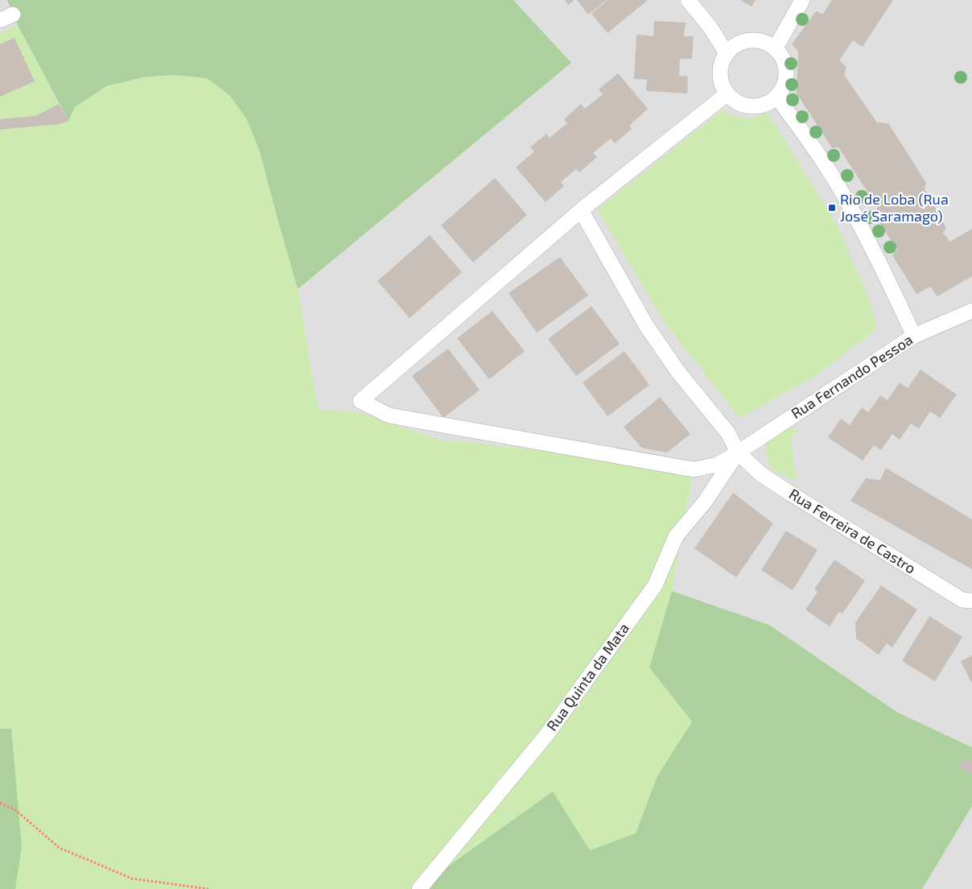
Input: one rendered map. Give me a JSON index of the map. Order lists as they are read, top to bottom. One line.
{"streets":{"street":["Rua Fernando Pessoa","Rua Ferreira de Castro","Rua Quinta da Mata"]},"crossings":[["Rua Fernando Pessoa","Rua Ferreira de Castro"],["Rua Fernando Pessoa","Rua Quinta da Mata"],["Rua Ferreira de Castro","Rua Quinta da Mata"]],"places":{"transit":["Rio de Loba (Rua José Saramago)"]}}
